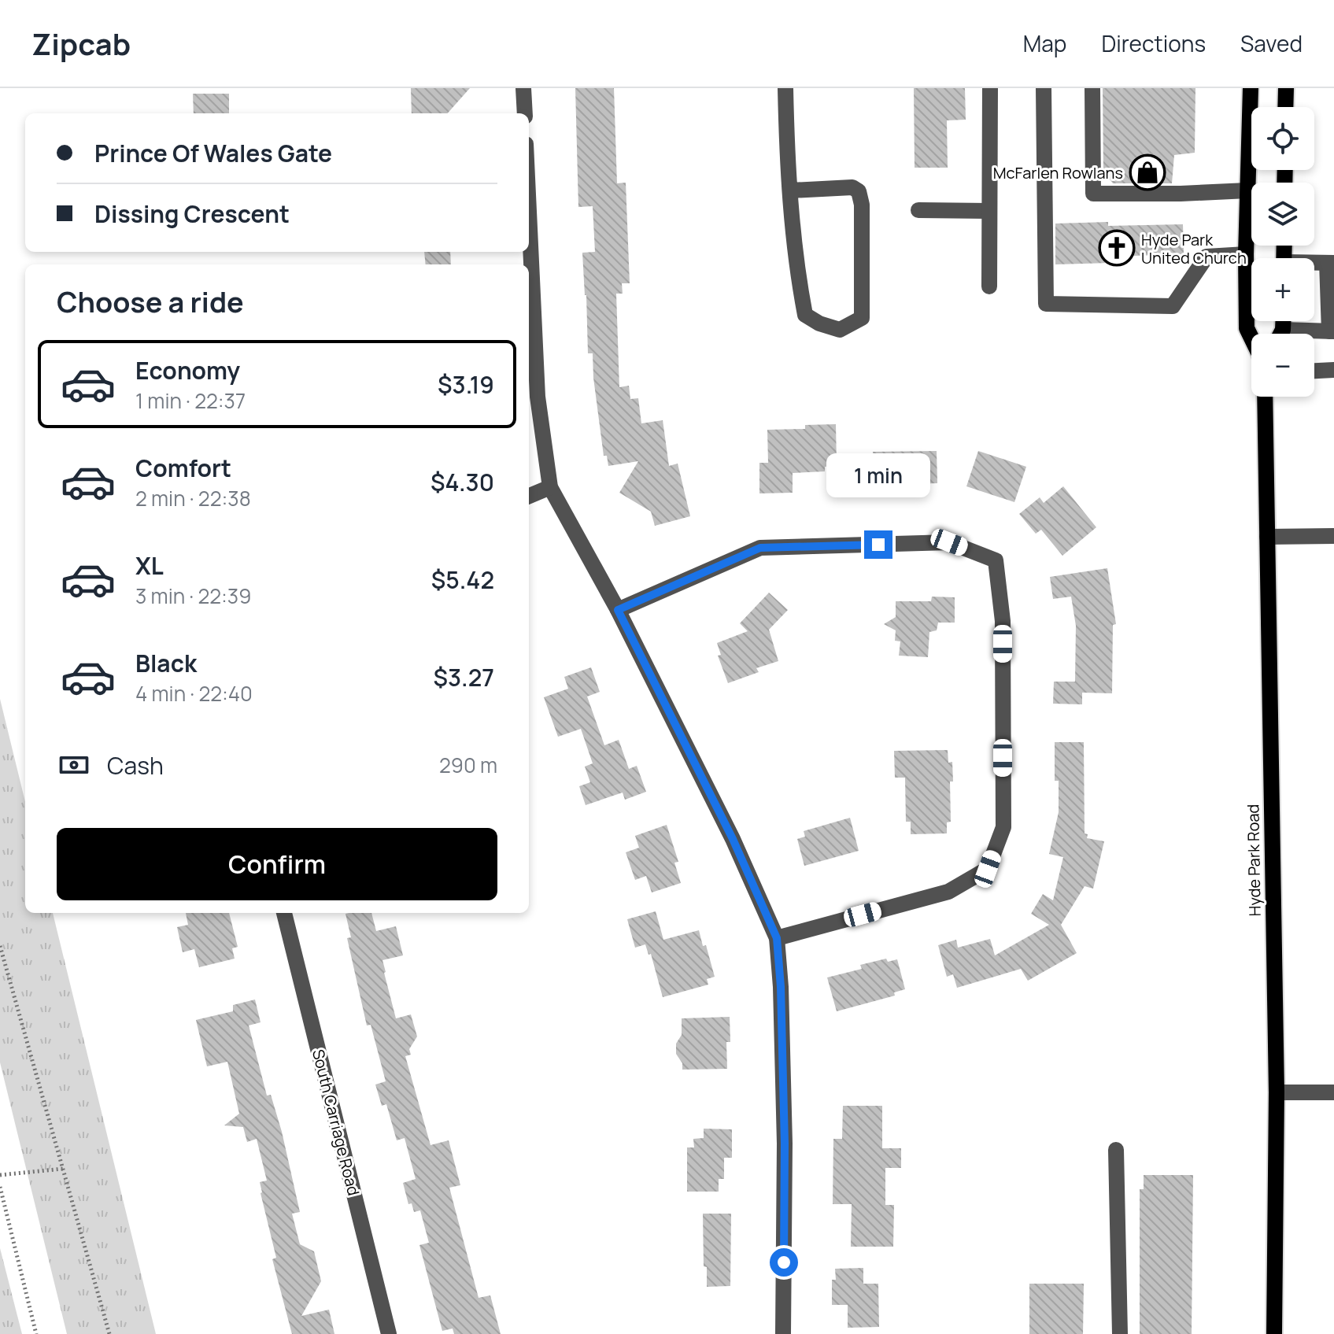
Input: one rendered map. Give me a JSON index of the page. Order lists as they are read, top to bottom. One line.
{"streets":{"main road":["Hyde Park Road"],"street":["South Carriage Road"]},"places":{"shop":["McFarlen Rowlans"],"church":["Hyde Park United Church"]},"page":{"header":"Zipcab","nav":["Map","Directions","Saved"],"map_buttons":["+","−"],"banner":["Prince Of Wales Gate","Dissing Crescent"],"heading":"Choose a ride","list":[{"name":"Economy","note":"1 min · 22:37","value":"$3.19"},{"name":"Comfort","note":"2 min · 22:38","value":"$4.30"},{"name":"XL","note":"3 min · 22:39","value":"$5.42"},{"name":"Black","note":"4 min · 22:40","value":"$3.27"}],"bubble":"1 min","pay":["Cash","290 m"],"buttons":"Confirm"}}
